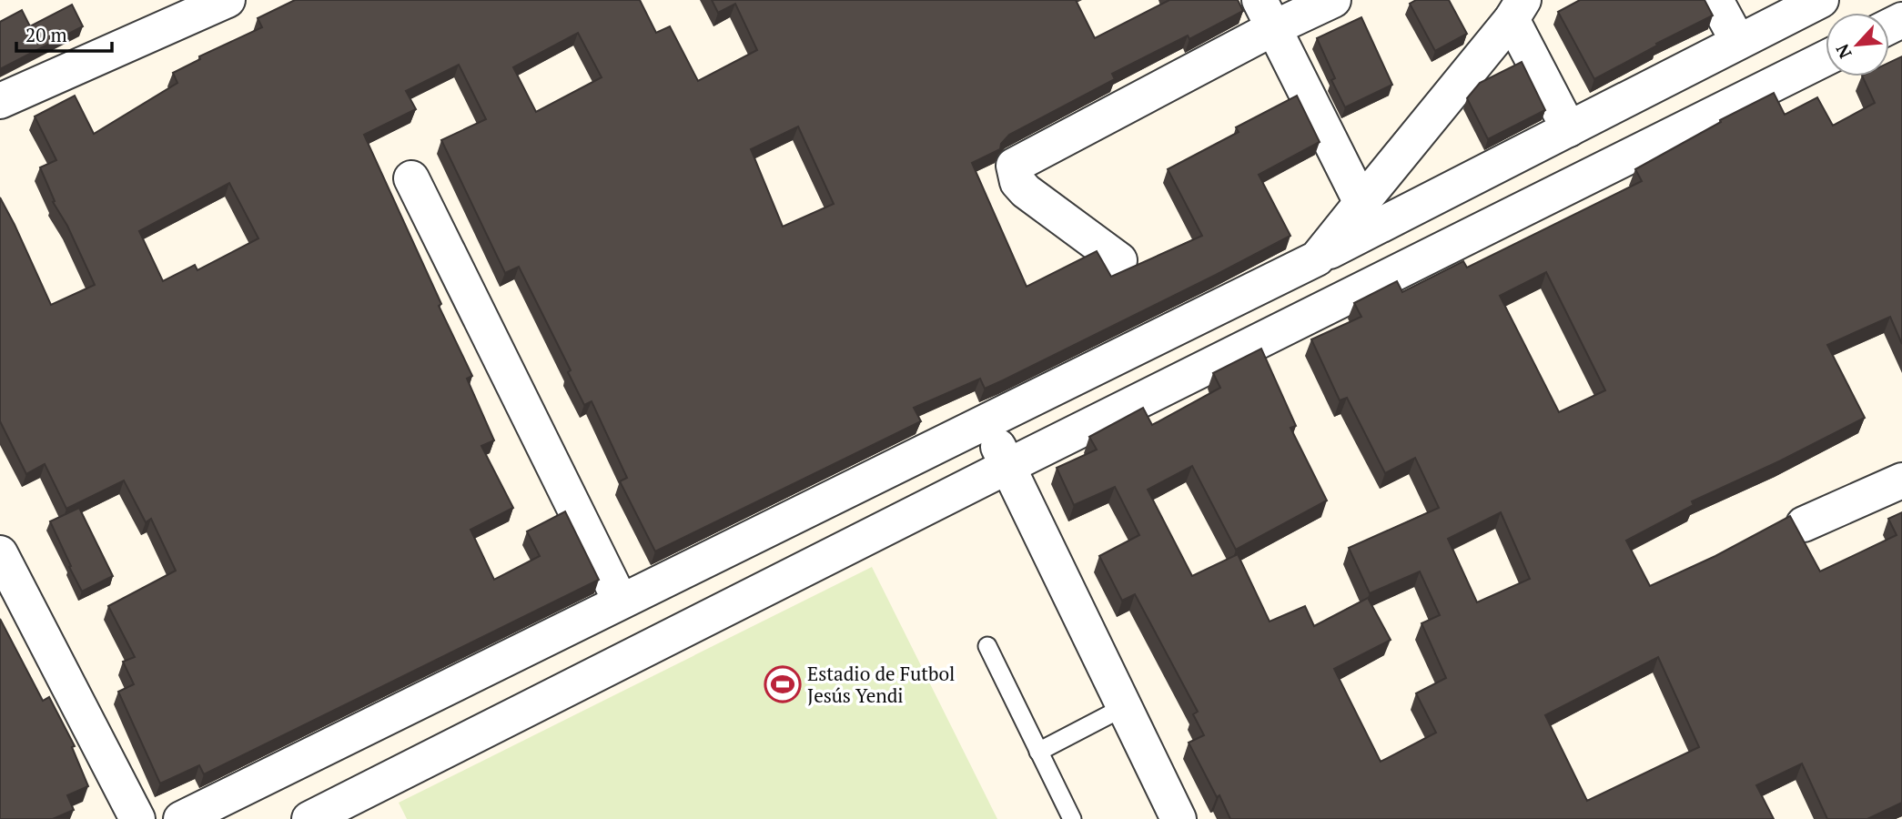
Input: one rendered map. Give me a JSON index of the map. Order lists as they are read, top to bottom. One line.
{"places":{"sports":["Estadio de Futbol Jesús Yendi"]},"scale_bar":"20 m","north":"bottom left"}
